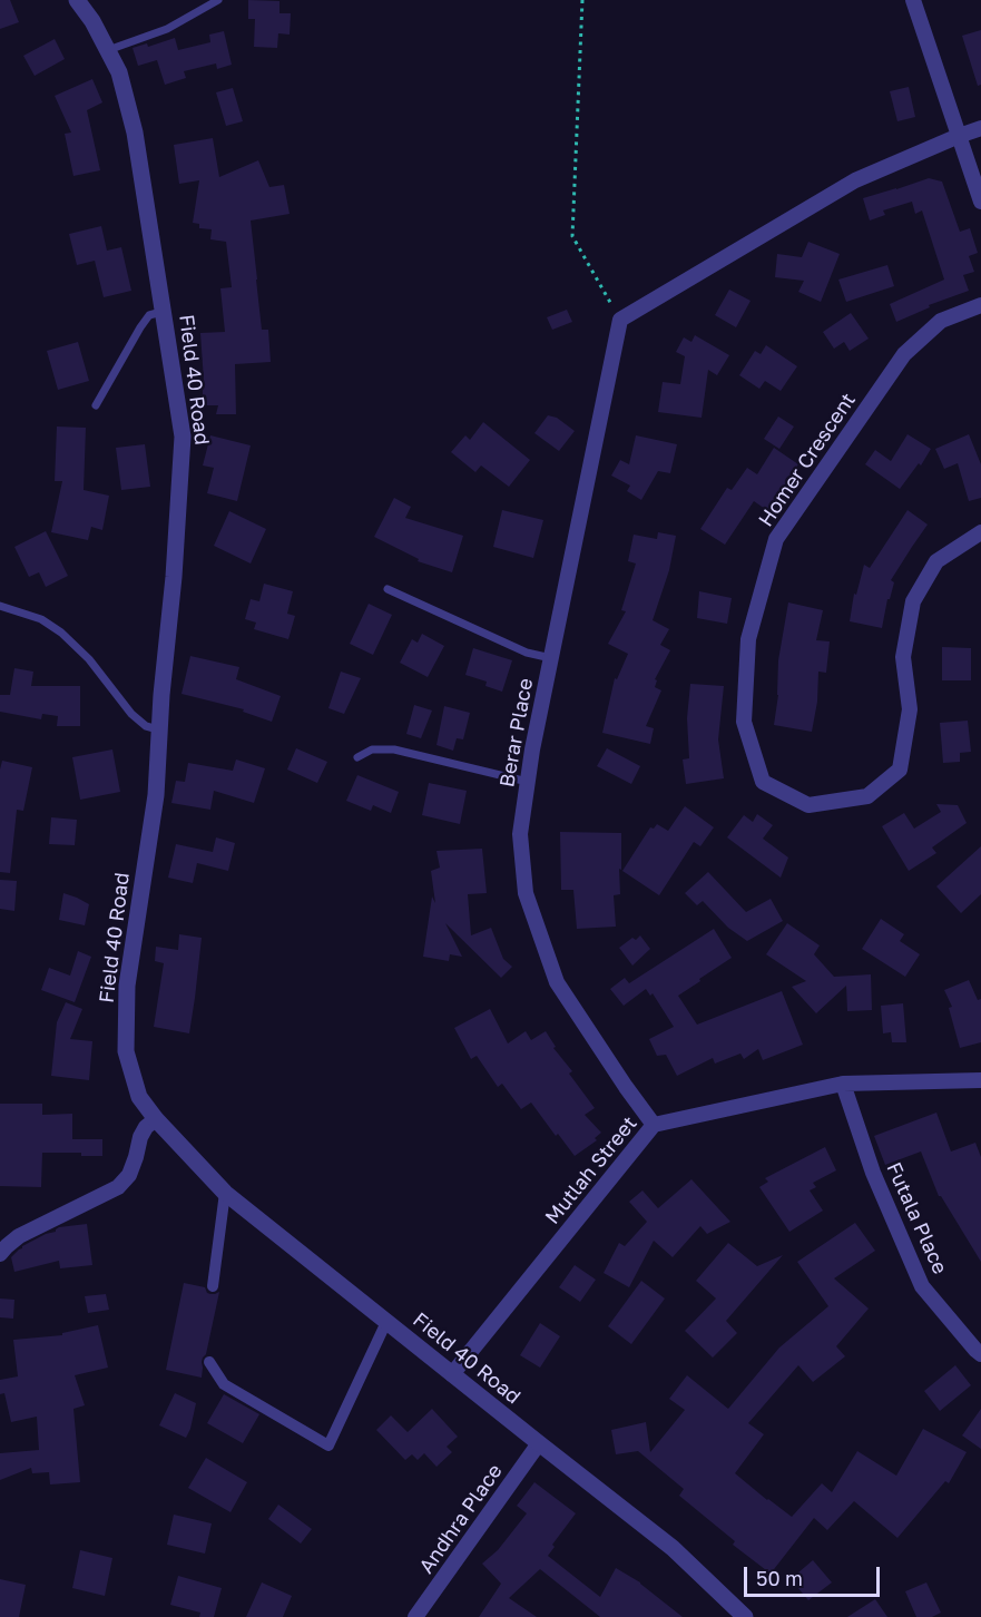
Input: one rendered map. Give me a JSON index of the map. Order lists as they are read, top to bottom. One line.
{"streets":{"street":["Field 40 Road","Homer Crescent","Berar Place","Mutlah Street","Futala Place","Andhra Place"]},"crossings":[["Field 40 Road","Mutlah Street"],["Field 40 Road","Andhra Place"],["Berar Place","Mutlah Street"],["Mutlah Street","Futala Place"]],"scale_bar":"50 m"}
